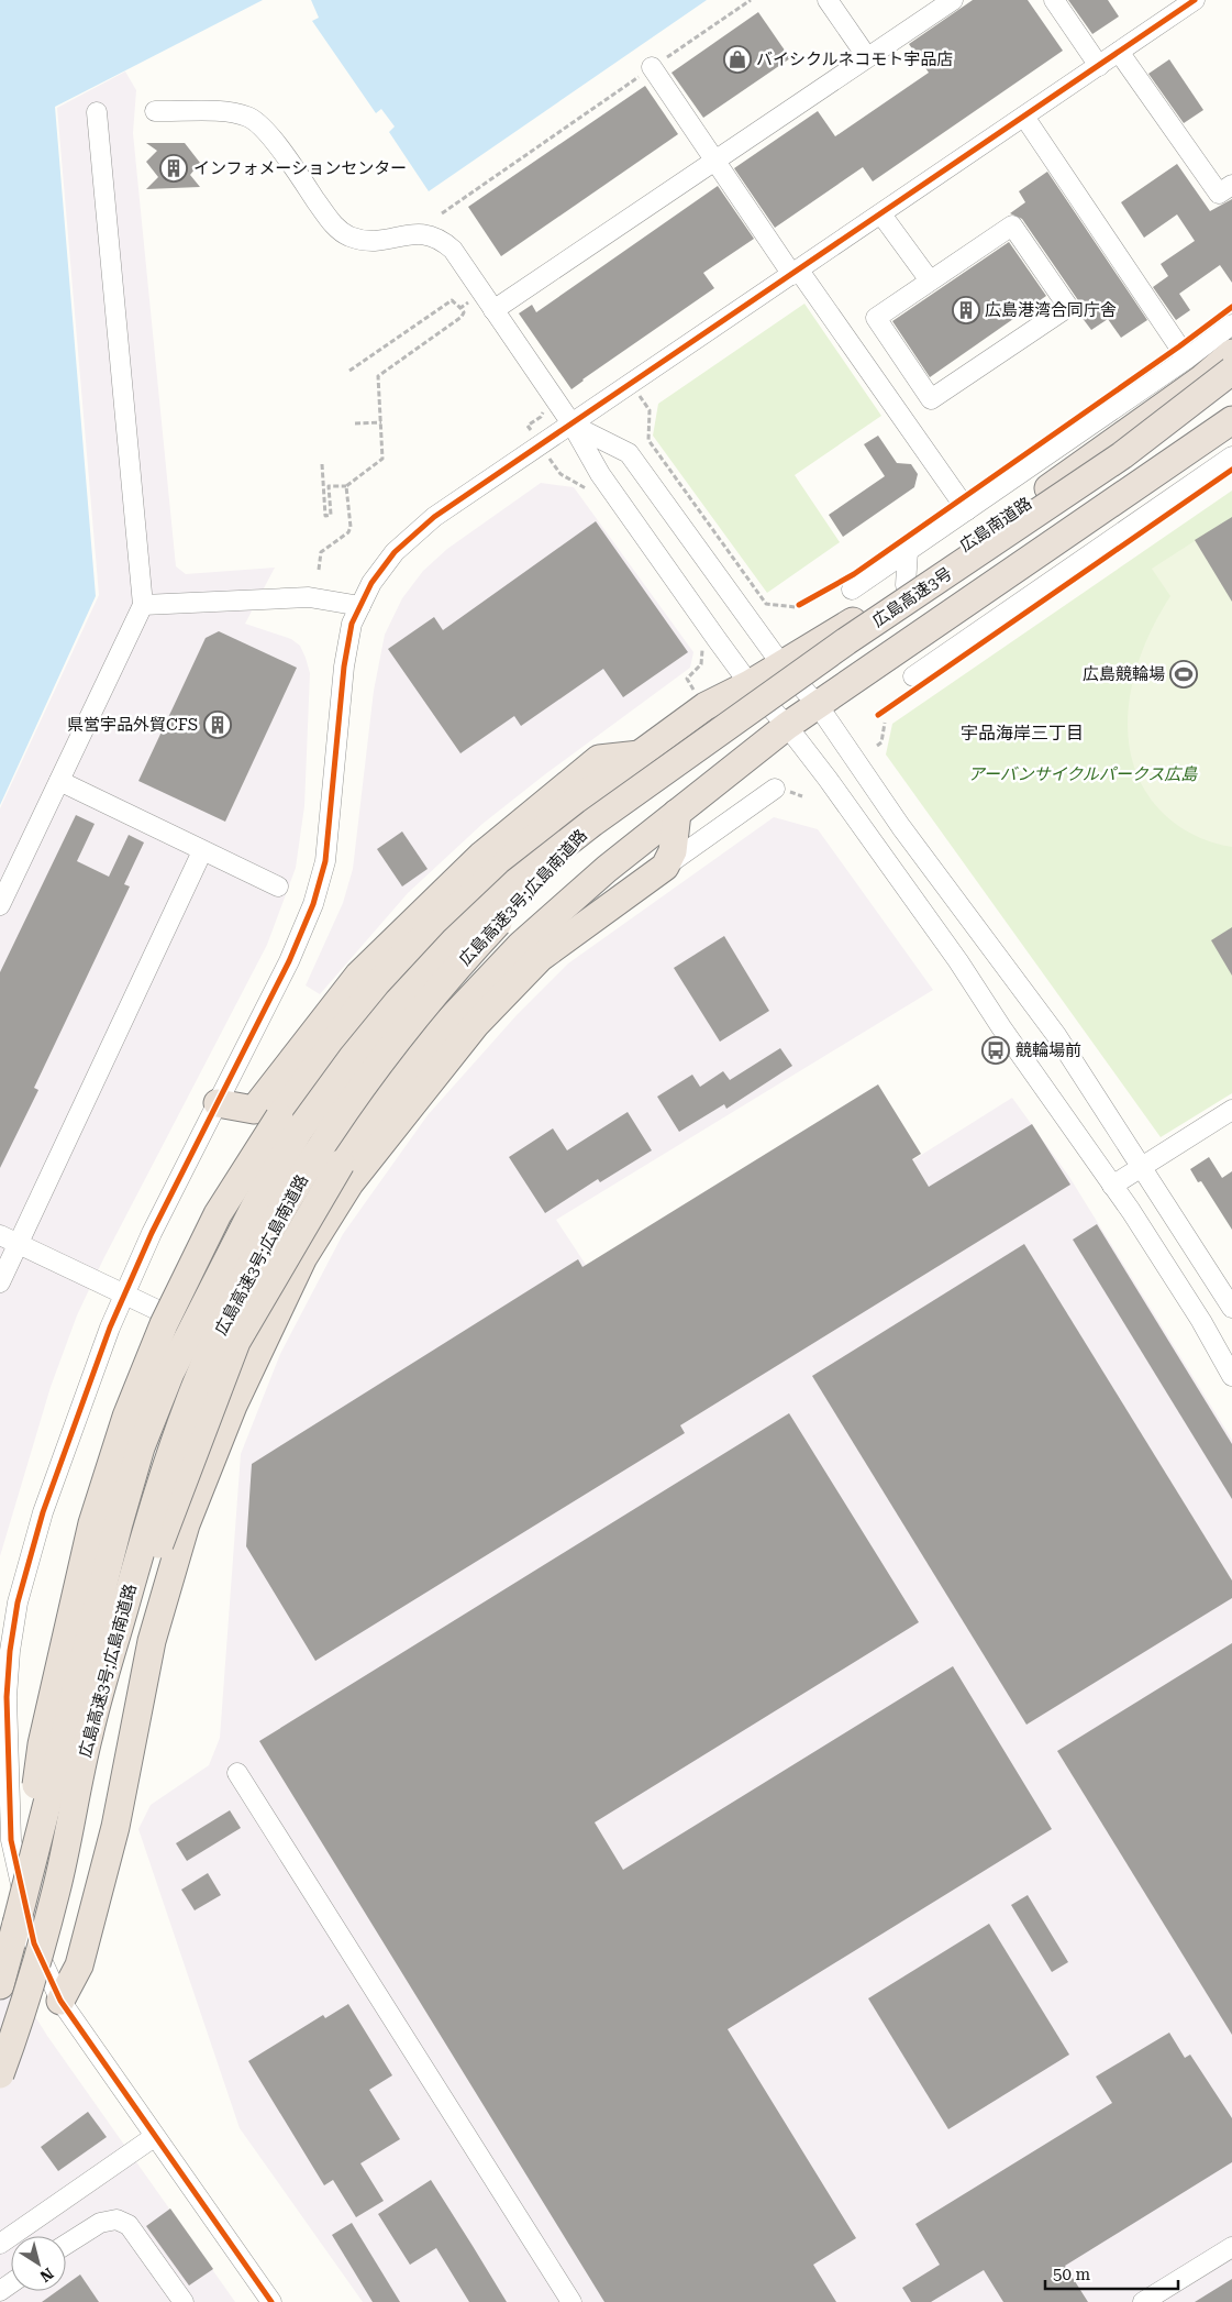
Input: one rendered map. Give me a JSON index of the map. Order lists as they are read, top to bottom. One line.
{"streets":{"highway":["広島南道路","広島高速3号","広島高速3号;広島南道路"]},"crossings":[["広島南道路","広島高速3号;広島南道路"],["広島高速3号","広島高速3号;広島南道路"]],"districts":["宇品海岸三丁目"],"parks":["アーバンサイクルパークス広島"],"places":{"shop":["バイシクルネコモト宇品店"],"building":["インフォメーションセンター","広島港湾合同庁舎","県営宇品外貿CFS"],"sports":["広島競輪場"],"bus stop":["競輪場前"]},"scale_bar":"50 m","north":"bottom right"}
